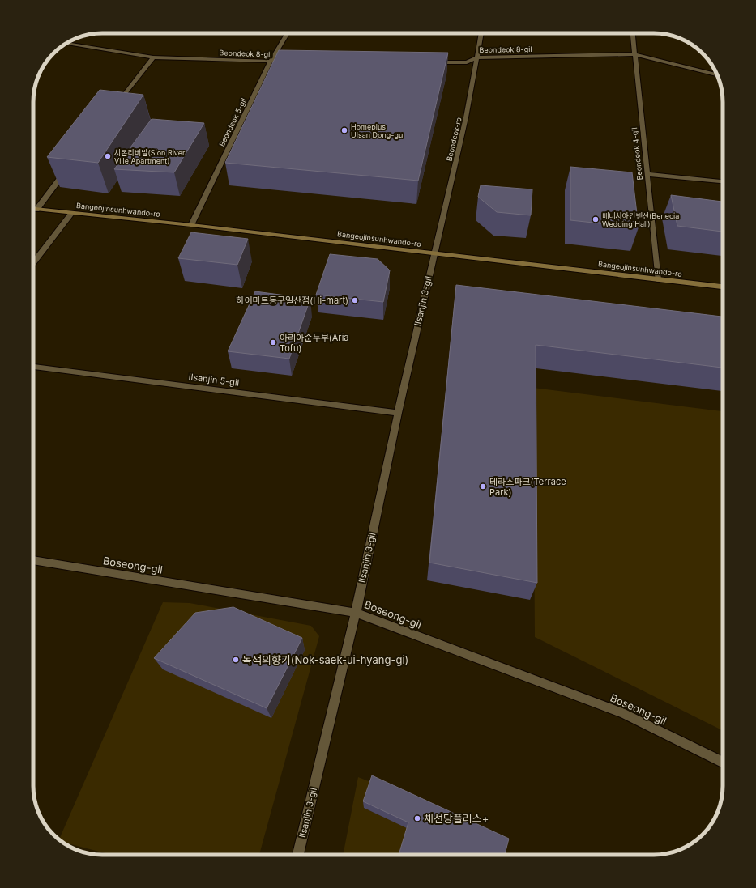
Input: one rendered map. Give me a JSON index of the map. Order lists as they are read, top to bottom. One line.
{"streets":{"main road":["Bangeojinsunhwando-ro"],"street":["Beondeok 8-gil","Beondeok 5-gil","Beondeok-ro","Beondeok 4-gil","Ilsanjin 3-gil","Ilsanjin 5-gil","Boseong-gil"]},"crossings":[["Beondeok 8-gil","Beondeok 5-gil"],["Beondeok 8-gil","Beondeok-ro"],["Beondeok 8-gil","Beondeok 4-gil"],["Beondeok 5-gil","Bangeojinsunhwando-ro"],["Beondeok-ro","Bangeojinsunhwando-ro"],["Beondeok-ro","Ilsanjin 3-gil"],["Beondeok 4-gil","Bangeojinsunhwando-ro"],["Bangeojinsunhwando-ro","Ilsanjin 3-gil"],["Ilsanjin 3-gil","Ilsanjin 5-gil"],["Ilsanjin 3-gil","Boseong-gil"]],"places":["Homeplus Ulsan Dong-gu","시온리버빌(Sion River Ville Apartment)","베네시아컨벤션(Benecia Wedding Hall)","하이마트동구일산점(Hi-mart)","아리아순두부(Aria Tofu)","테라스파크(Terrace Park)","녹색의향기(Nok-saek-ui-hyang-gi)","채선당플러스+"]}
